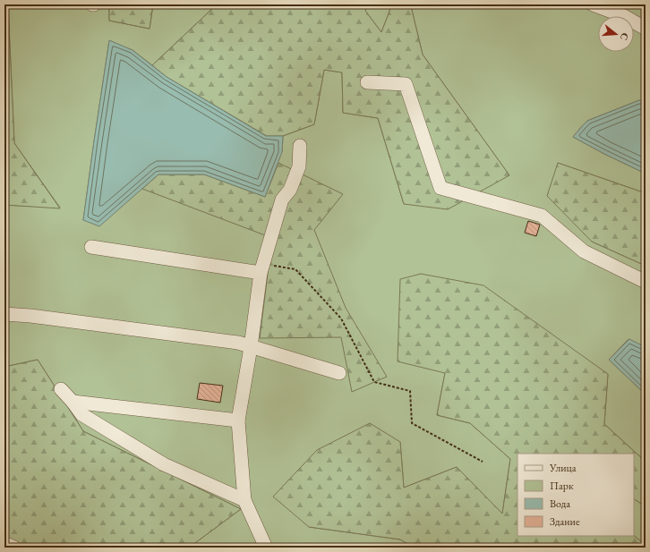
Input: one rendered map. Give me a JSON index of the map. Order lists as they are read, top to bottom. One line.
{"legend":["Улица","Парк","Вода","Здание"],"north":"right"}
